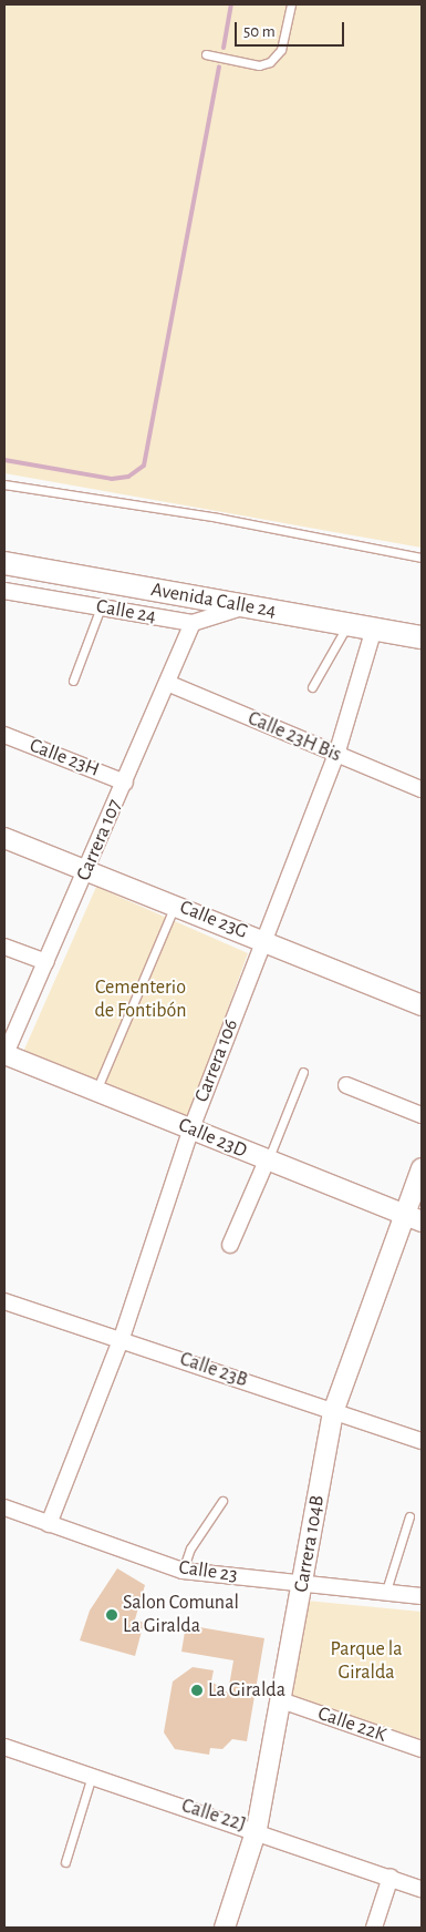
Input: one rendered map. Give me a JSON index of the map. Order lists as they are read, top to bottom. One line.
{"streets":{"main road":["Avenida Calle 24"],"street":["Calle 24","Calle 23H Bis","Calle 23H","Carrera 107","Calle 23G","Carrera 106","Calle 23D","Calle 23B","Carrera 104B","Calle 23","Calle 22K","Calle 22J"]},"crossings":[["Avenida Calle 24","Calle 24"],["Avenida Calle 24","Carrera 106"],["Calle 24","Carrera 107"],["Calle 23H Bis","Carrera 107"],["Calle 23H Bis","Carrera 106"],["Calle 23H","Carrera 107"],["Carrera 107","Calle 23G"],["Carrera 107","Calle 23D"],["Calle 23G","Carrera 106"],["Carrera 106","Calle 23D"],["Carrera 106","Calle 23B"],["Carrera 106","Calle 23"],["Calle 23D","Carrera 104B"],["Calle 23B","Carrera 104B"],["Carrera 104B","Calle 23"],["Carrera 104B","Calle 22K"],["Carrera 104B","Calle 22J"]],"parks":["Cementerio de Fontibón","Parque la Giralda"],"places":["Salon Comunal La Giralda","La Giralda"],"scale_bar":"50 m"}
